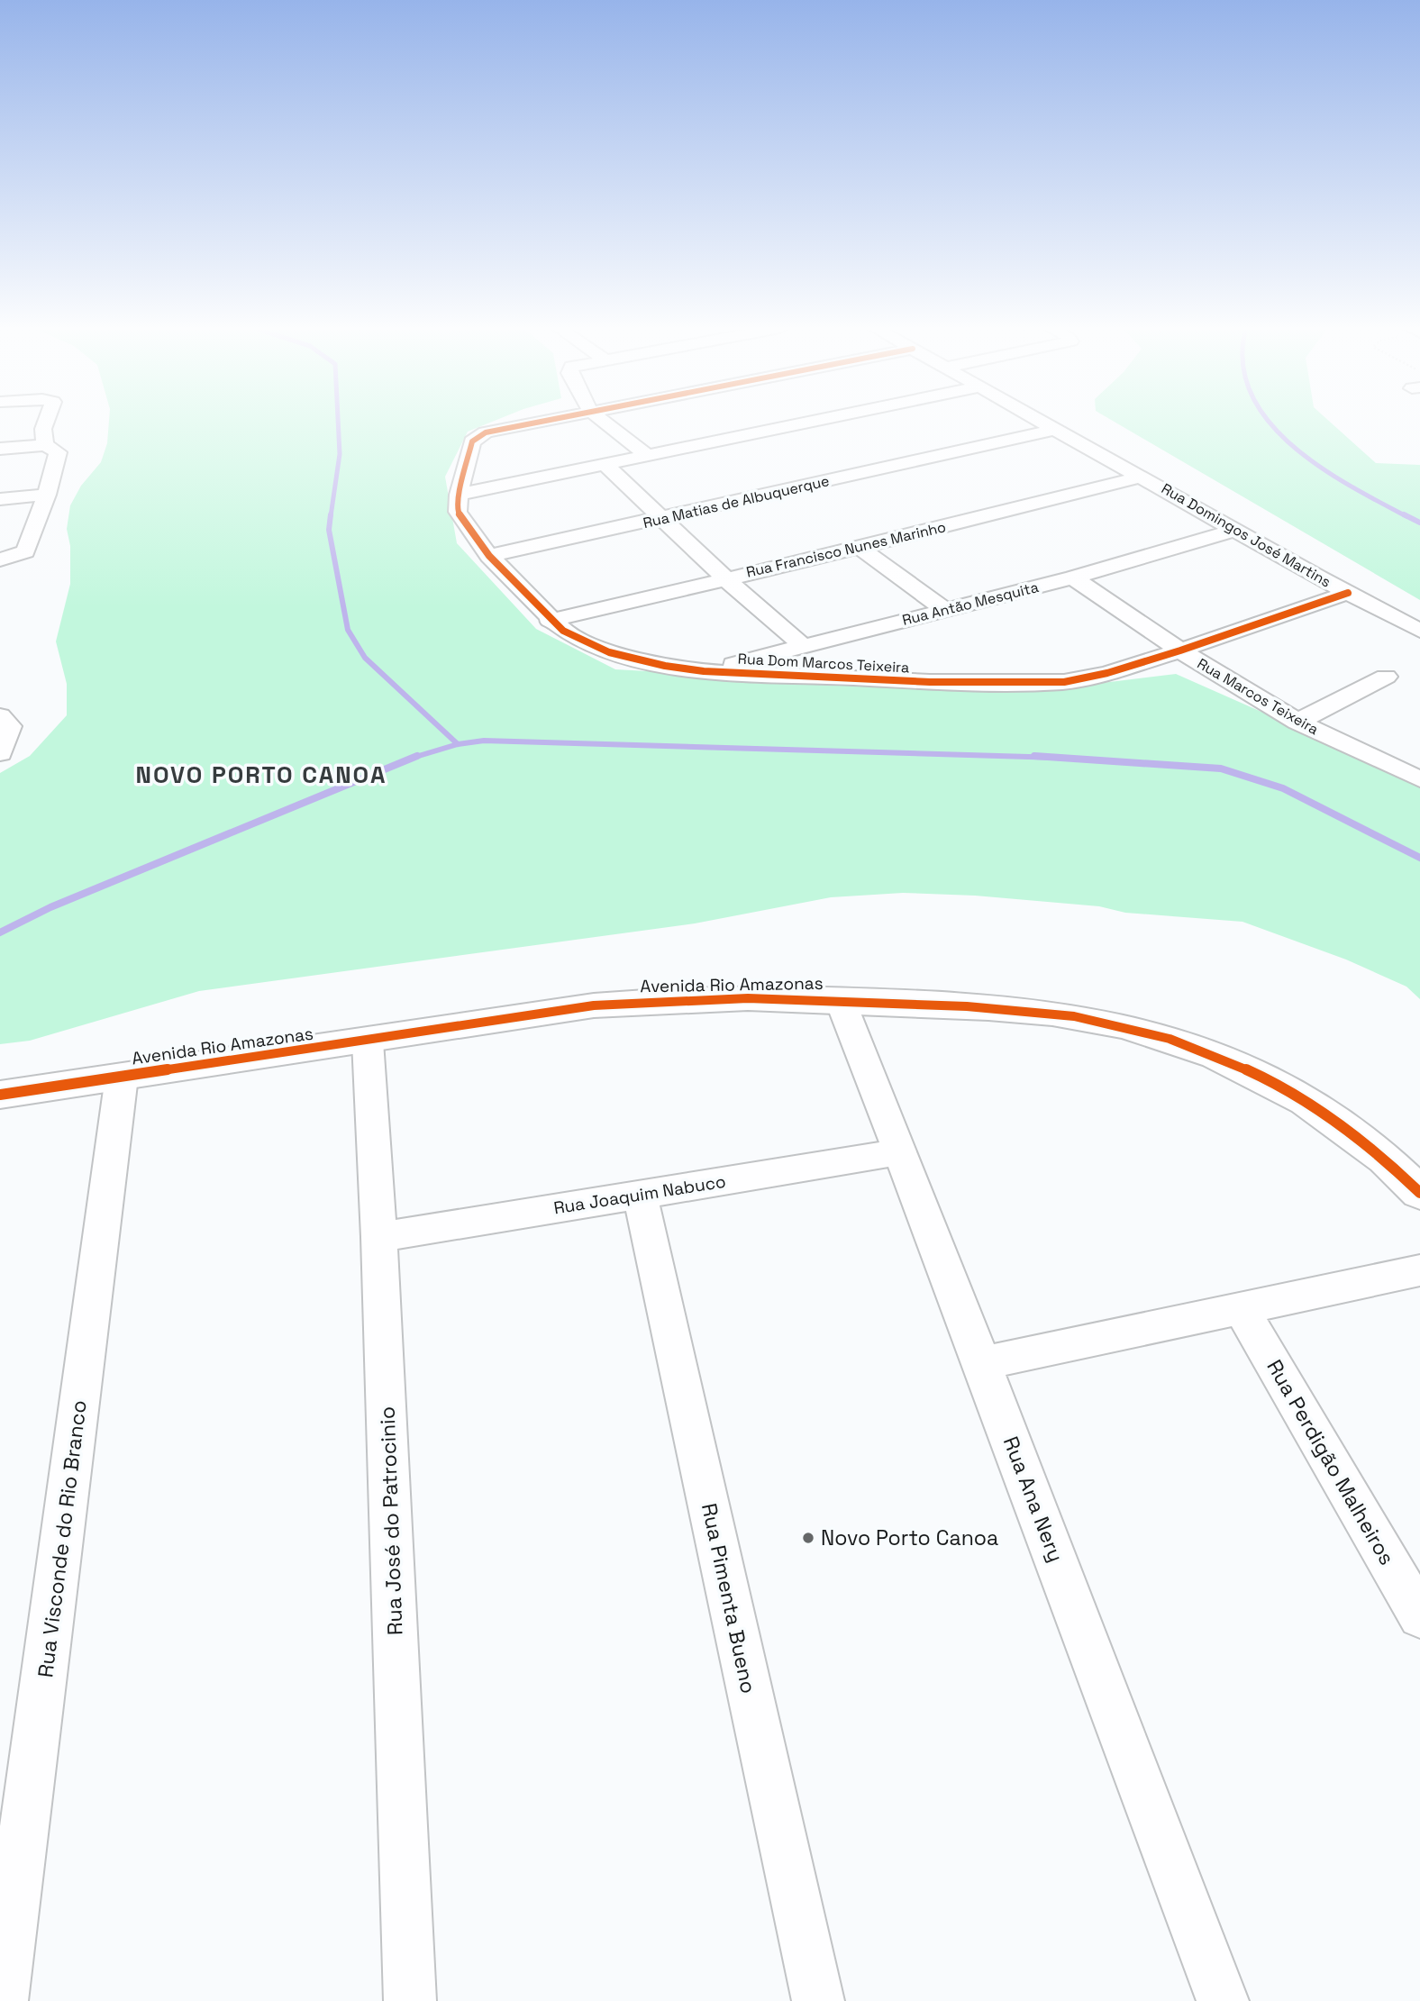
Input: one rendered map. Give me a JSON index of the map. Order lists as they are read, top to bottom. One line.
{"streets":{"street":["Rua Matias de Albuquerque","Rua Domingos José Martins","Rua Francisco Nunes Marinho","Rua Antão Mesquita","Rua Dom Marcos Teixeira","Rua Marcos Teixeira","Avenida Rio Amazonas","Rua Joaquim Nabuco","Rua Perdigão Malheiros","Rua Ana Nery","Rua José do Patrocinio","Rua Visconde do Rio Branco","Rua Pimenta Bueno"]},"crossings":[["Rua Matias de Albuquerque","Rua Domingos José Martins"],["Rua Matias de Albuquerque","Rua Dom Marcos Teixeira"],["Rua Domingos José Martins","Rua Francisco Nunes Marinho"],["Rua Domingos José Martins","Rua Antão Mesquita"],["Rua Domingos José Martins","Rua Dom Marcos Teixeira"],["Rua Francisco Nunes Marinho","Rua Dom Marcos Teixeira"],["Rua Antão Mesquita","Rua Dom Marcos Teixeira"],["Rua Antão Mesquita","Rua Marcos Teixeira"],["Rua Dom Marcos Teixeira","Rua Marcos Teixeira"],["Avenida Rio Amazonas","Rua Ana Nery"],["Avenida Rio Amazonas","Rua José do Patrocinio"],["Avenida Rio Amazonas","Rua Visconde do Rio Branco"],["Rua Joaquim Nabuco","Rua Ana Nery"],["Rua Joaquim Nabuco","Rua José do Patrocinio"],["Rua Joaquim Nabuco","Rua Pimenta Bueno"]],"districts":["NOVO PORTO CANOA"],"places":["Novo Porto Canoa"]}
